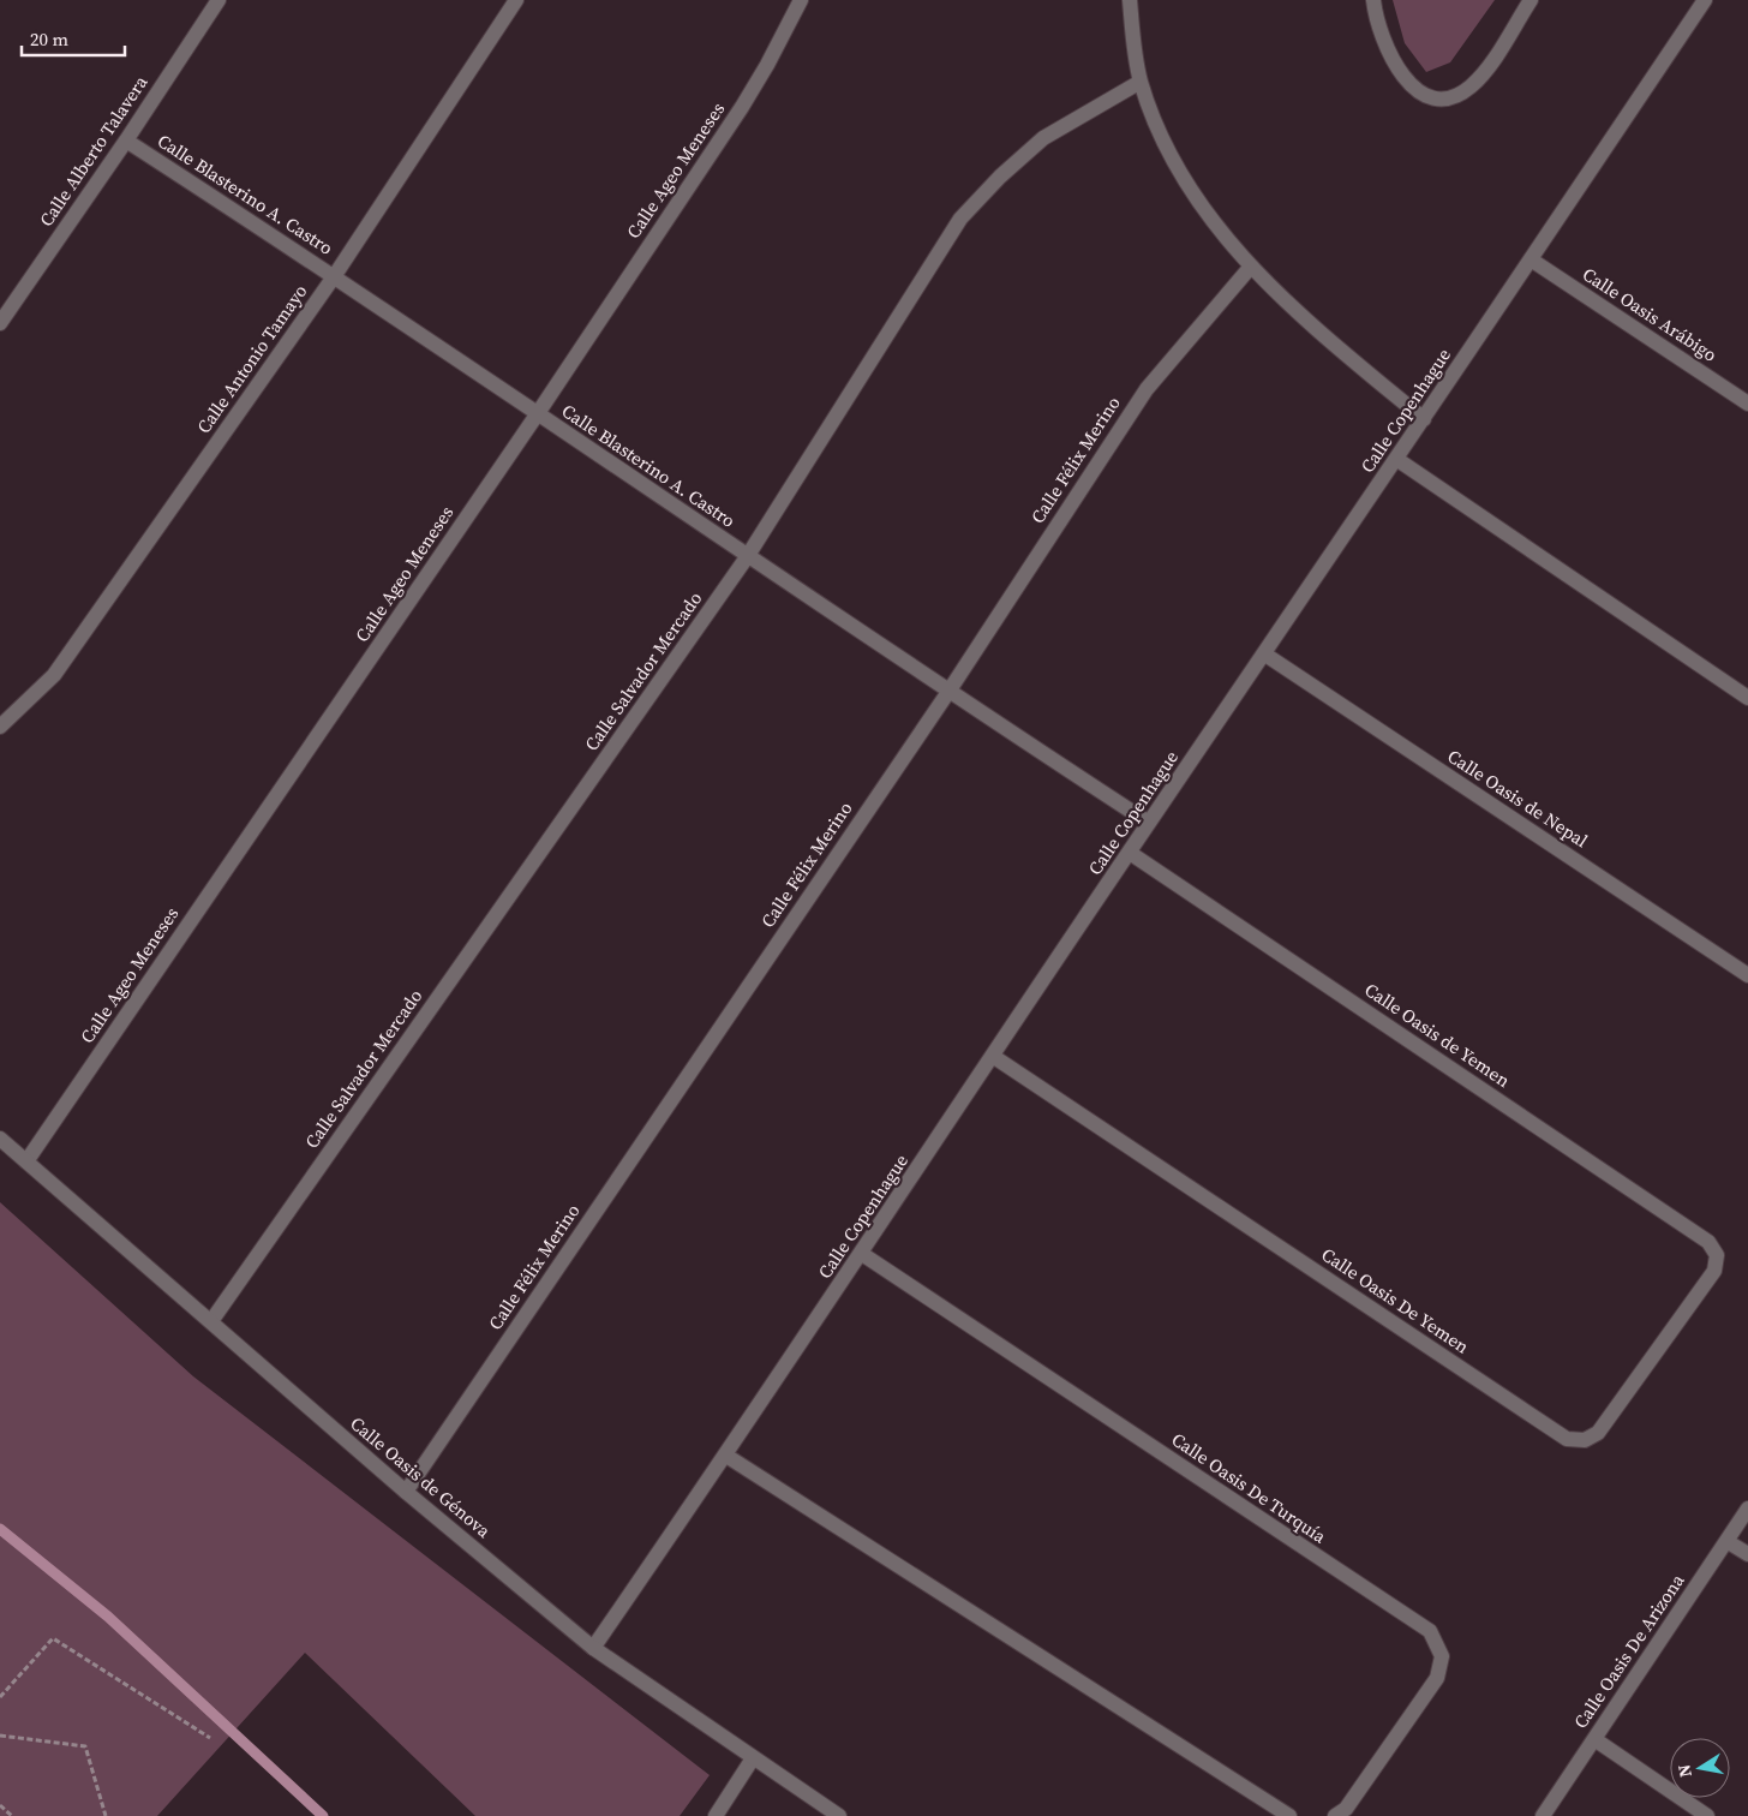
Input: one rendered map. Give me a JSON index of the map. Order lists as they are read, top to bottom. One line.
{"streets":{"street":["Calle Alberto Talavera","Calle Ageo Meneses","Calle Blasterino A. Castro","Calle Oasis Arábigo","Calle Antonio Tamayo","Calle Copenhague","Calle Félix Merino","Calle Salvador Mercado","Calle Oasis de Nepal","Calle Oasis de Yemen","Calle Oasis De Yemen","Calle Oasis de Génova","Calle Oasis De Turquía","Calle Oasis De Arizona"]},"crossings":[["Calle Alberto Talavera","Calle Blasterino A. Castro"],["Calle Ageo Meneses","Calle Blasterino A. Castro"],["Calle Ageo Meneses","Calle Oasis de Génova"],["Calle Blasterino A. Castro","Calle Antonio Tamayo"],["Calle Blasterino A. Castro","Calle Copenhague"],["Calle Blasterino A. Castro","Calle Félix Merino"],["Calle Blasterino A. Castro","Calle Salvador Mercado"],["Calle Oasis Arábigo","Calle Copenhague"],["Calle Copenhague","Calle Oasis de Nepal"],["Calle Copenhague","Calle Oasis de Yemen"],["Calle Copenhague","Calle Oasis De Yemen"],["Calle Copenhague","Calle Oasis de Génova"],["Calle Copenhague","Calle Oasis De Turquía"],["Calle Félix Merino","Calle Oasis de Génova"],["Calle Salvador Mercado","Calle Oasis de Génova"],["Calle Oasis de Yemen","Calle Oasis De Yemen"]],"scale_bar":"20 m","north":"left"}
